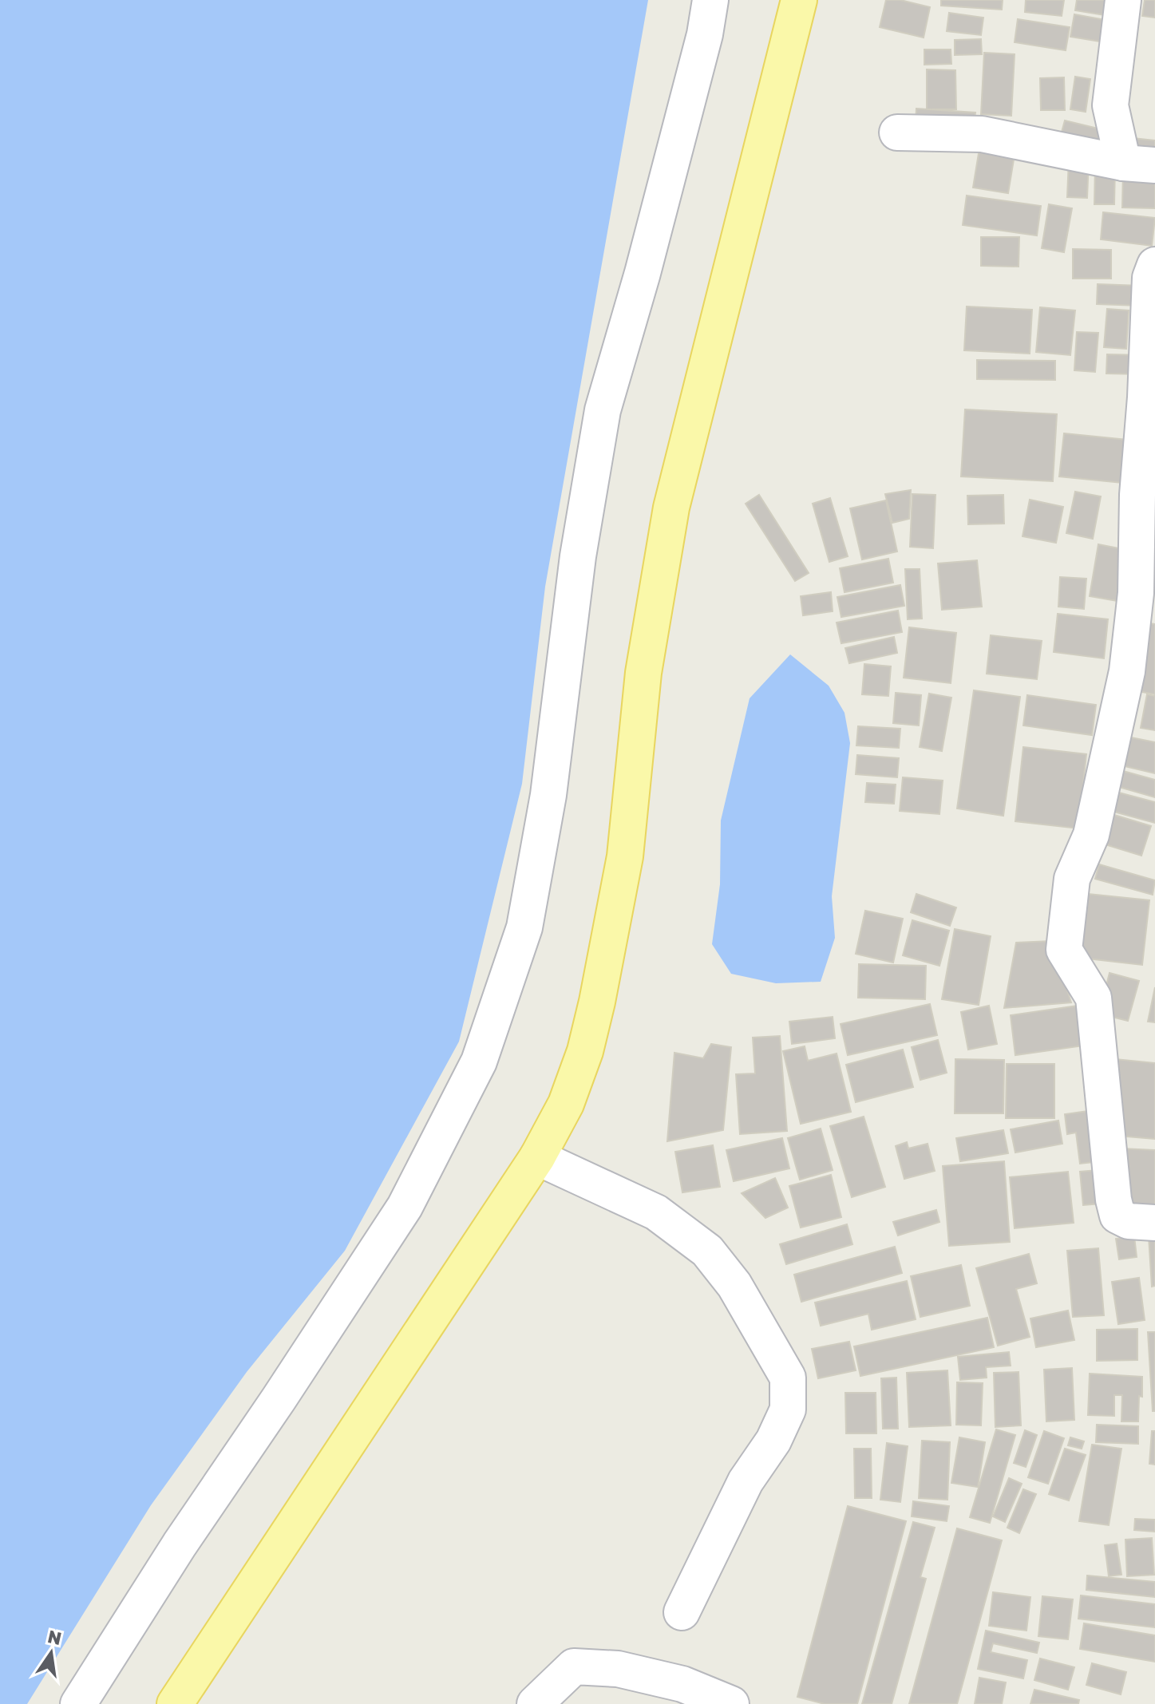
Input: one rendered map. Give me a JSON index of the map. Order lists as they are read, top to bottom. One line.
{"north":"top"}
